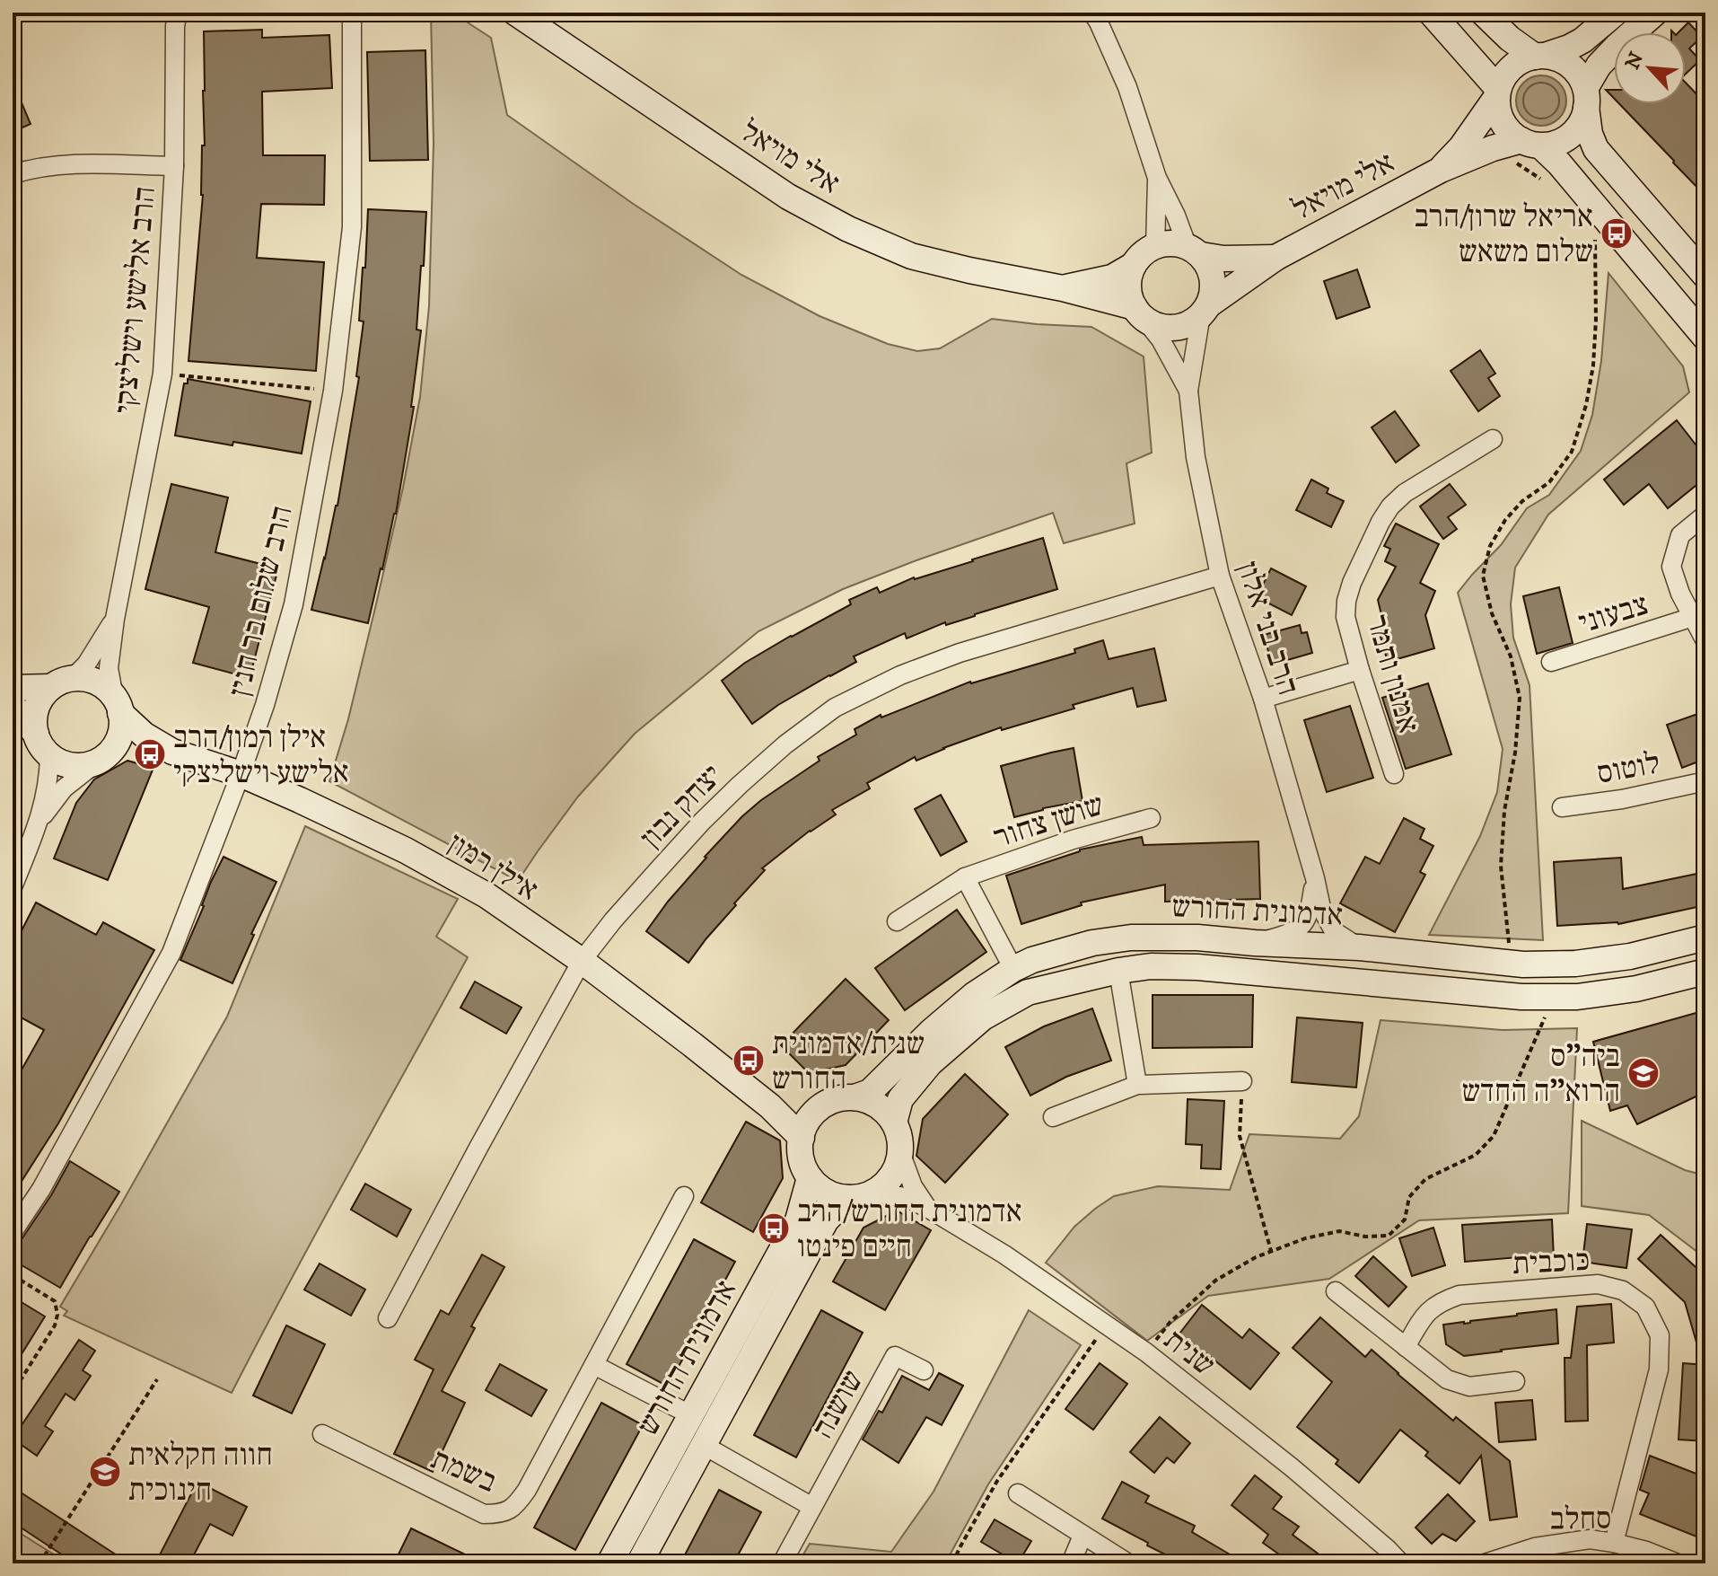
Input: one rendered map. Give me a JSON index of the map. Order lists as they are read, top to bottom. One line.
{"streets":{"street":["אלי מויאל","הרב אלישע וישליצקי","הרב שלום בר חנין","צבעוני","הרב בני אלון","אמנון ותמר","לוטוס","יצחק נבון","שושן צחור","אילן רמון","אדמונית החורש","כוכבית","שנית","שושנה","בשמת","סחלב"]},"crossings":[["אלי מויאל","הרב בני אלון"],["הרב אלישע וישליצקי","אילן רמון"],["הרב שלום בר חנין","אילן רמון"],["הרב בני אלון","יצחק נבון"],["הרב בני אלון","אדמונית החורש"],["יצחק נבון","אילן רמון"],["שושן צחור","אדמונית החורש"],["אילן רמון","אדמונית החורש"],["אילן רמון","שנית"],["אדמונית החורש","שנית"],["כוכבית","סחלב"]],"places":{"bus stop":["אריאל שרון/הרב שלום משאש","אילן רמון/הרב אלישע וישליצקי","שנית/אדמונית החורש","אדמונית החורש/הרב חיים פינטו"],"school or university":["ביה\"ס הרוא\"ה החדש","חווה חקלאית חינוכית"]},"north":"top left"}
